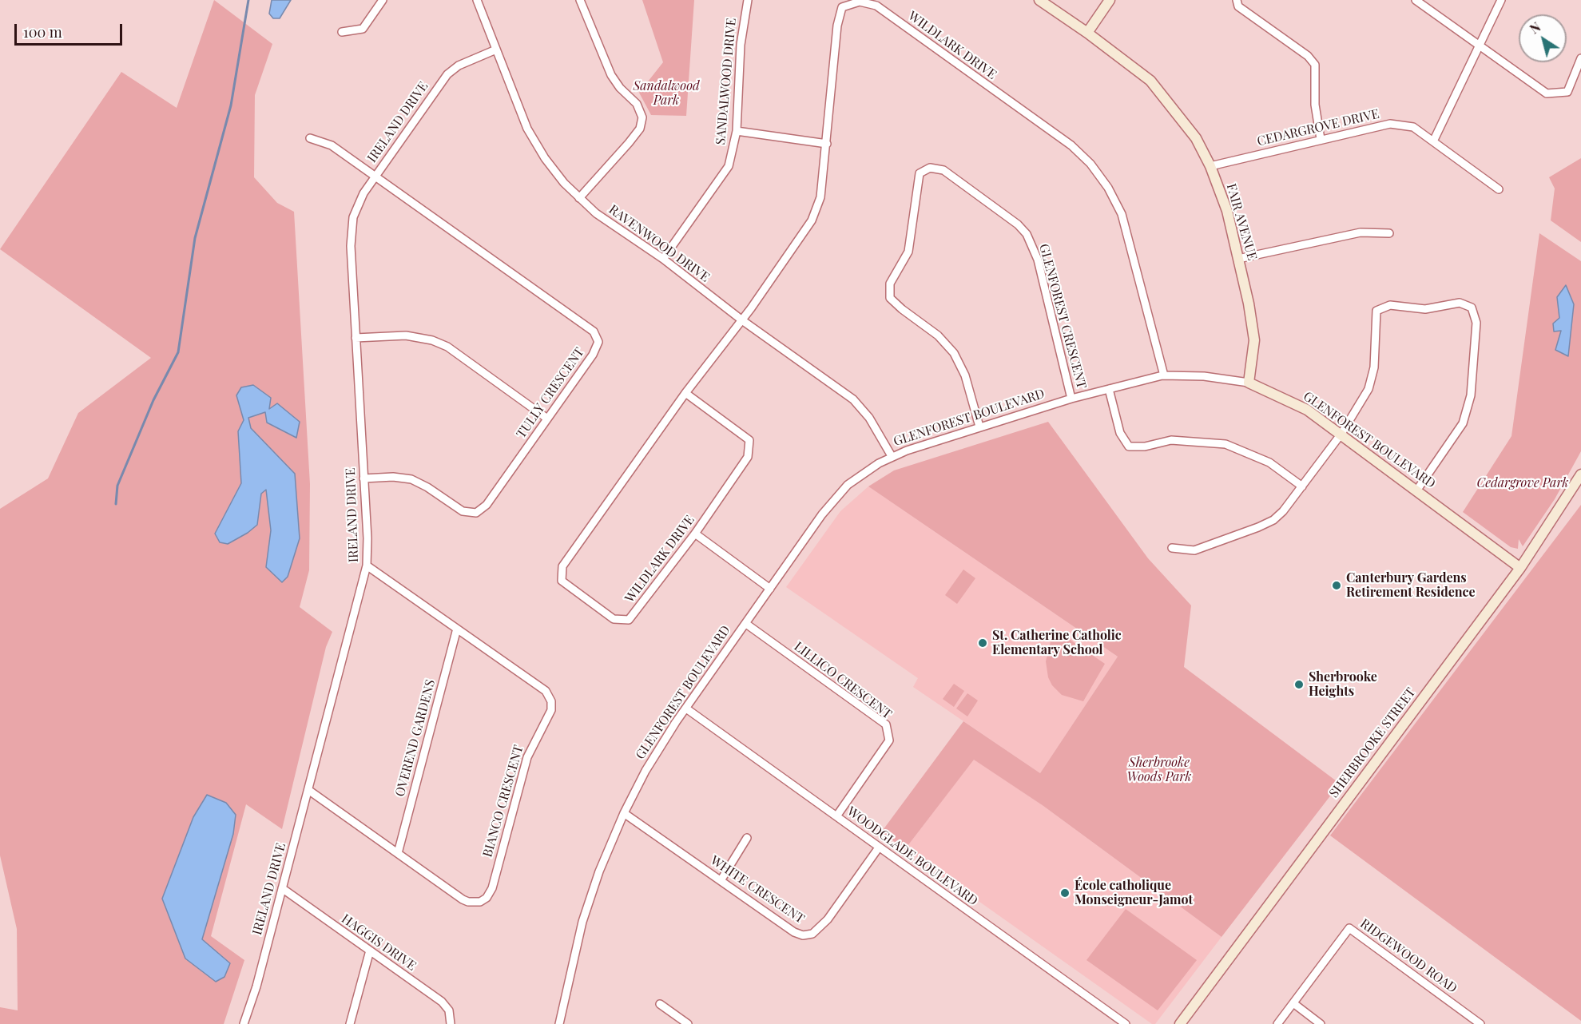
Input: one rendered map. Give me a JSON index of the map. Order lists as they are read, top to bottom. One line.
{"streets":{"street":["WILDLARK DRIVE","SANDALWOOD DRIVE","IRELAND DRIVE","CEDARGROVE DRIVE","FAIR AVENUE","RAVENWOOD DRIVE","GLENFOREST CRESCENT","TULLY CRESCENT","GLENFOREST BOULEVARD","LILLICO CRESCENT","OVEREND GARDENS","SHERBROOKE STREET","BIANCO CRESCENT","WOODGLADE BOULEVARD","WHITE CRESCENT","HAGGIS DRIVE","RIDGEWOOD ROAD"]},"crossings":[["WILDLARK DRIVE","RAVENWOOD DRIVE"],["WILDLARK DRIVE","GLENFOREST BOULEVARD"],["SANDALWOOD DRIVE","RAVENWOOD DRIVE"],["IRELAND DRIVE","RAVENWOOD DRIVE"],["IRELAND DRIVE","TULLY CRESCENT"],["IRELAND DRIVE","BIANCO CRESCENT"],["IRELAND DRIVE","HAGGIS DRIVE"],["CEDARGROVE DRIVE","FAIR AVENUE"],["FAIR AVENUE","GLENFOREST BOULEVARD"],["RAVENWOOD DRIVE","GLENFOREST BOULEVARD"],["GLENFOREST CRESCENT","GLENFOREST BOULEVARD"],["GLENFOREST BOULEVARD","LILLICO CRESCENT"],["GLENFOREST BOULEVARD","SHERBROOKE STREET"],["GLENFOREST BOULEVARD","WOODGLADE BOULEVARD"],["GLENFOREST BOULEVARD","WHITE CRESCENT"],["LILLICO CRESCENT","WOODGLADE BOULEVARD"],["OVEREND GARDENS","BIANCO CRESCENT"],["WOODGLADE BOULEVARD","WHITE CRESCENT"]],"parks":["Sandalwood Park","Cedargrove Park","Sherbrooke Woods Park"],"places":["Canterbury Gardens Retirement Residence","St. Catherine Catholic Elementary School","Sherbrooke Heights","École catholique Monseigneur-Jamot"],"scale_bar":"100 m","north":"top left"}
